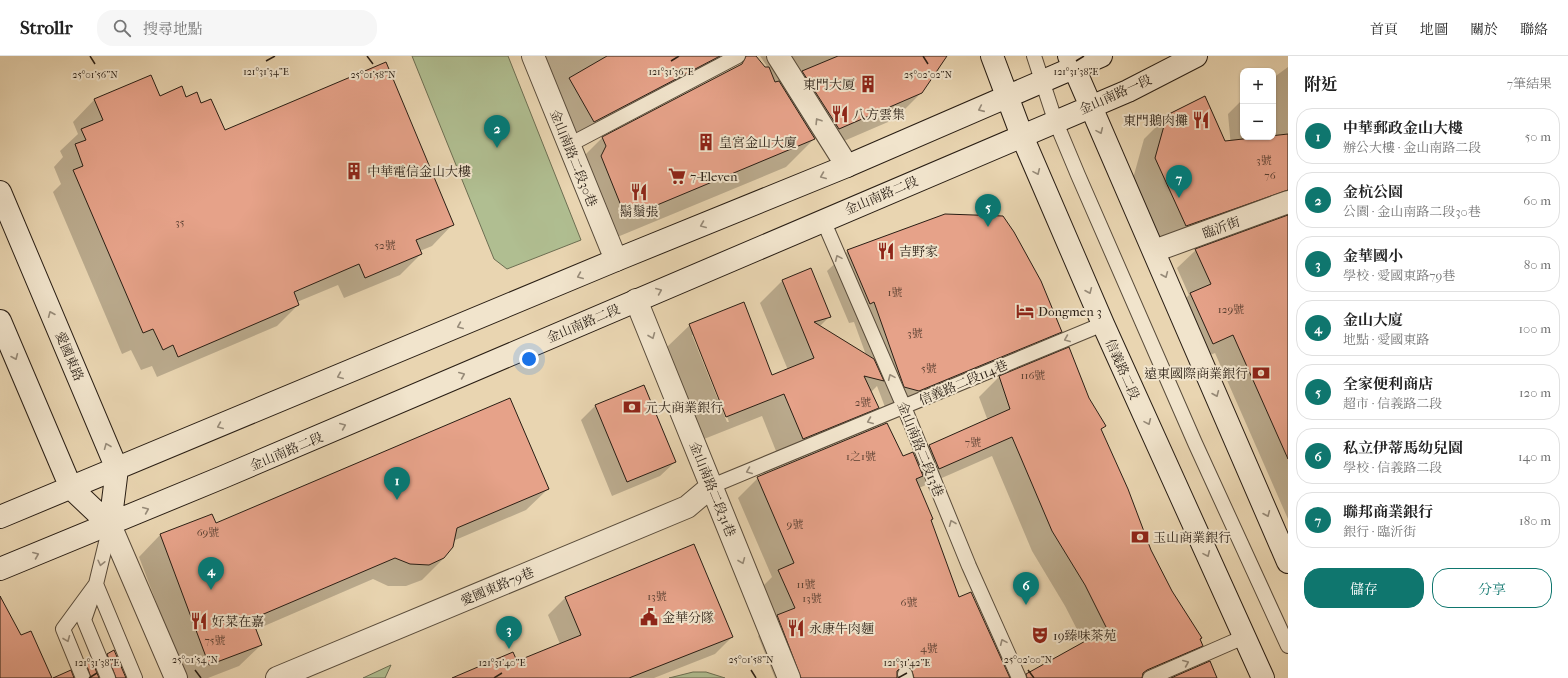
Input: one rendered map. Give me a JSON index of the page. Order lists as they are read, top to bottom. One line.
{"streets":{"main road":["金山南路一段","金山南路二段30巷","金山南路二段","臨沂街","愛國東路","信義路二段","金山南路二段31巷","愛國東路79巷"],"lane":["信義路二段114巷","金山南路二段13巷"]},"crossings":[["金山南路一段","金山南路二段"],["金山南路二段","信義路二段"],["金山南路二段","金山南路二段13巷"],["金山南路二段","金山南路二段31巷"],["信義路二段","信義路二段114巷"],["信義路二段114巷","金山南路二段13巷"],["信義路二段114巷","金山南路二段31巷"],["信義路二段114巷","愛國東路79巷"],["金山南路二段31巷","愛國東路79巷"]],"one_way":["信義路二段114巷","金山南路二段13巷","金山南路二段31巷"],"places":{"building":["東門大厦","皇宮金山大廈","中華電信金山大樓"],"restaurant":["八方雲集","東門鵝肉攤","鬍鬚張","吉野家","好菜在嘉","永康牛肉麵"],"supermarket":["7-Eleven"],"hotel":["Dongmen 3"],"bank":["遠東國際商業銀行","元大商業銀行","玉山商業銀行"],"public building":["金華分隊"],"theatre":["19臻味茶苑"]},"house_numbers":["3號","76","35","52號","1號","129號","3號","5號","116號","2號","7號","1之1號","9號","69號","11號","13號","13號","6號","75號","4號"],"page":{"header":"Strollr","search":"搜尋地點","nav":["首頁","地圖","關於","聯絡"],"heading":["附近","7筆結果"],"map_buttons":["+","−"],"list":[{"mark":"1","name":"中華郵政金山大樓","note":"辦公大樓 · 金山南路二段","value":"50 m"},{"mark":"2","name":"金杭公園","note":"公園 · 金山南路二段30巷","value":"60 m"},{"mark":"3","name":"金華國小","note":"學校 · 愛國東路79巷","value":"80 m"},{"mark":"4","name":"金山大廈","note":"地點 · 愛國東路","value":"100 m"},{"mark":"5","name":"全家便利商店","note":"超市 · 信義路二段","value":"120 m"},{"mark":"6","name":"私立伊蒂馬幼兒園","note":"學校 · 信義路二段","value":"140 m"},{"mark":"7","name":"聯邦商業銀行","note":"銀行 · 臨沂街","value":"180 m"}],"pins":["2","7","5","1","4","6","3"],"buttons":["儲存","分享"]},"coordinates":["121°31'34\"E","121°31'38\"E","121°31'36\"E","25°01'56\"N","25°01'58\"N","25°02'02\"N","25°01'54\"N","25°02'00\"N","121°31'40\"E","121°31'42\"E"]}
